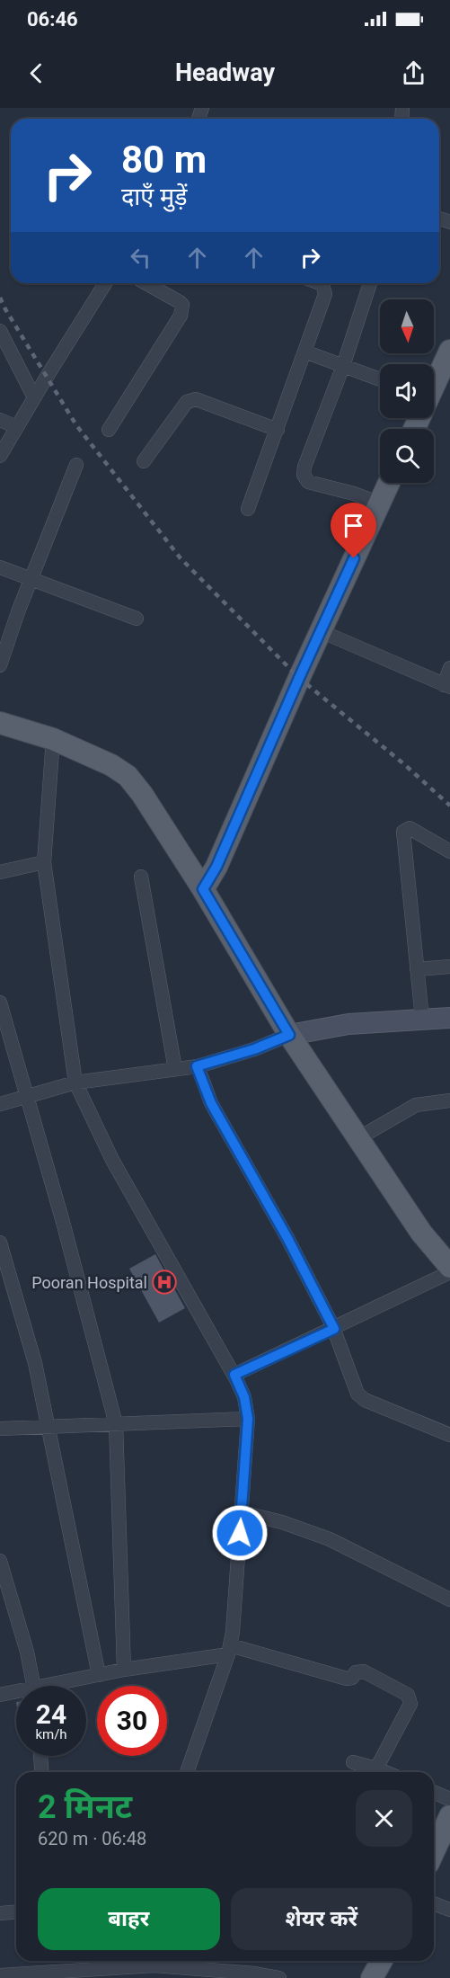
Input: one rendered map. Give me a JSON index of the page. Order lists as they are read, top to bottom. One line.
{"places":{"hospital":["Pooran Hospital"]},"north":"bottom","page":{"status":"06:46","header":"Headway","turn":["80 m","दाएँ मुड़ें"],"speed":"24 km/h","limit":"30","heading":["2 मिनट","620 m · 06:48"],"buttons":["बाहर","शेयर करें"]}}
